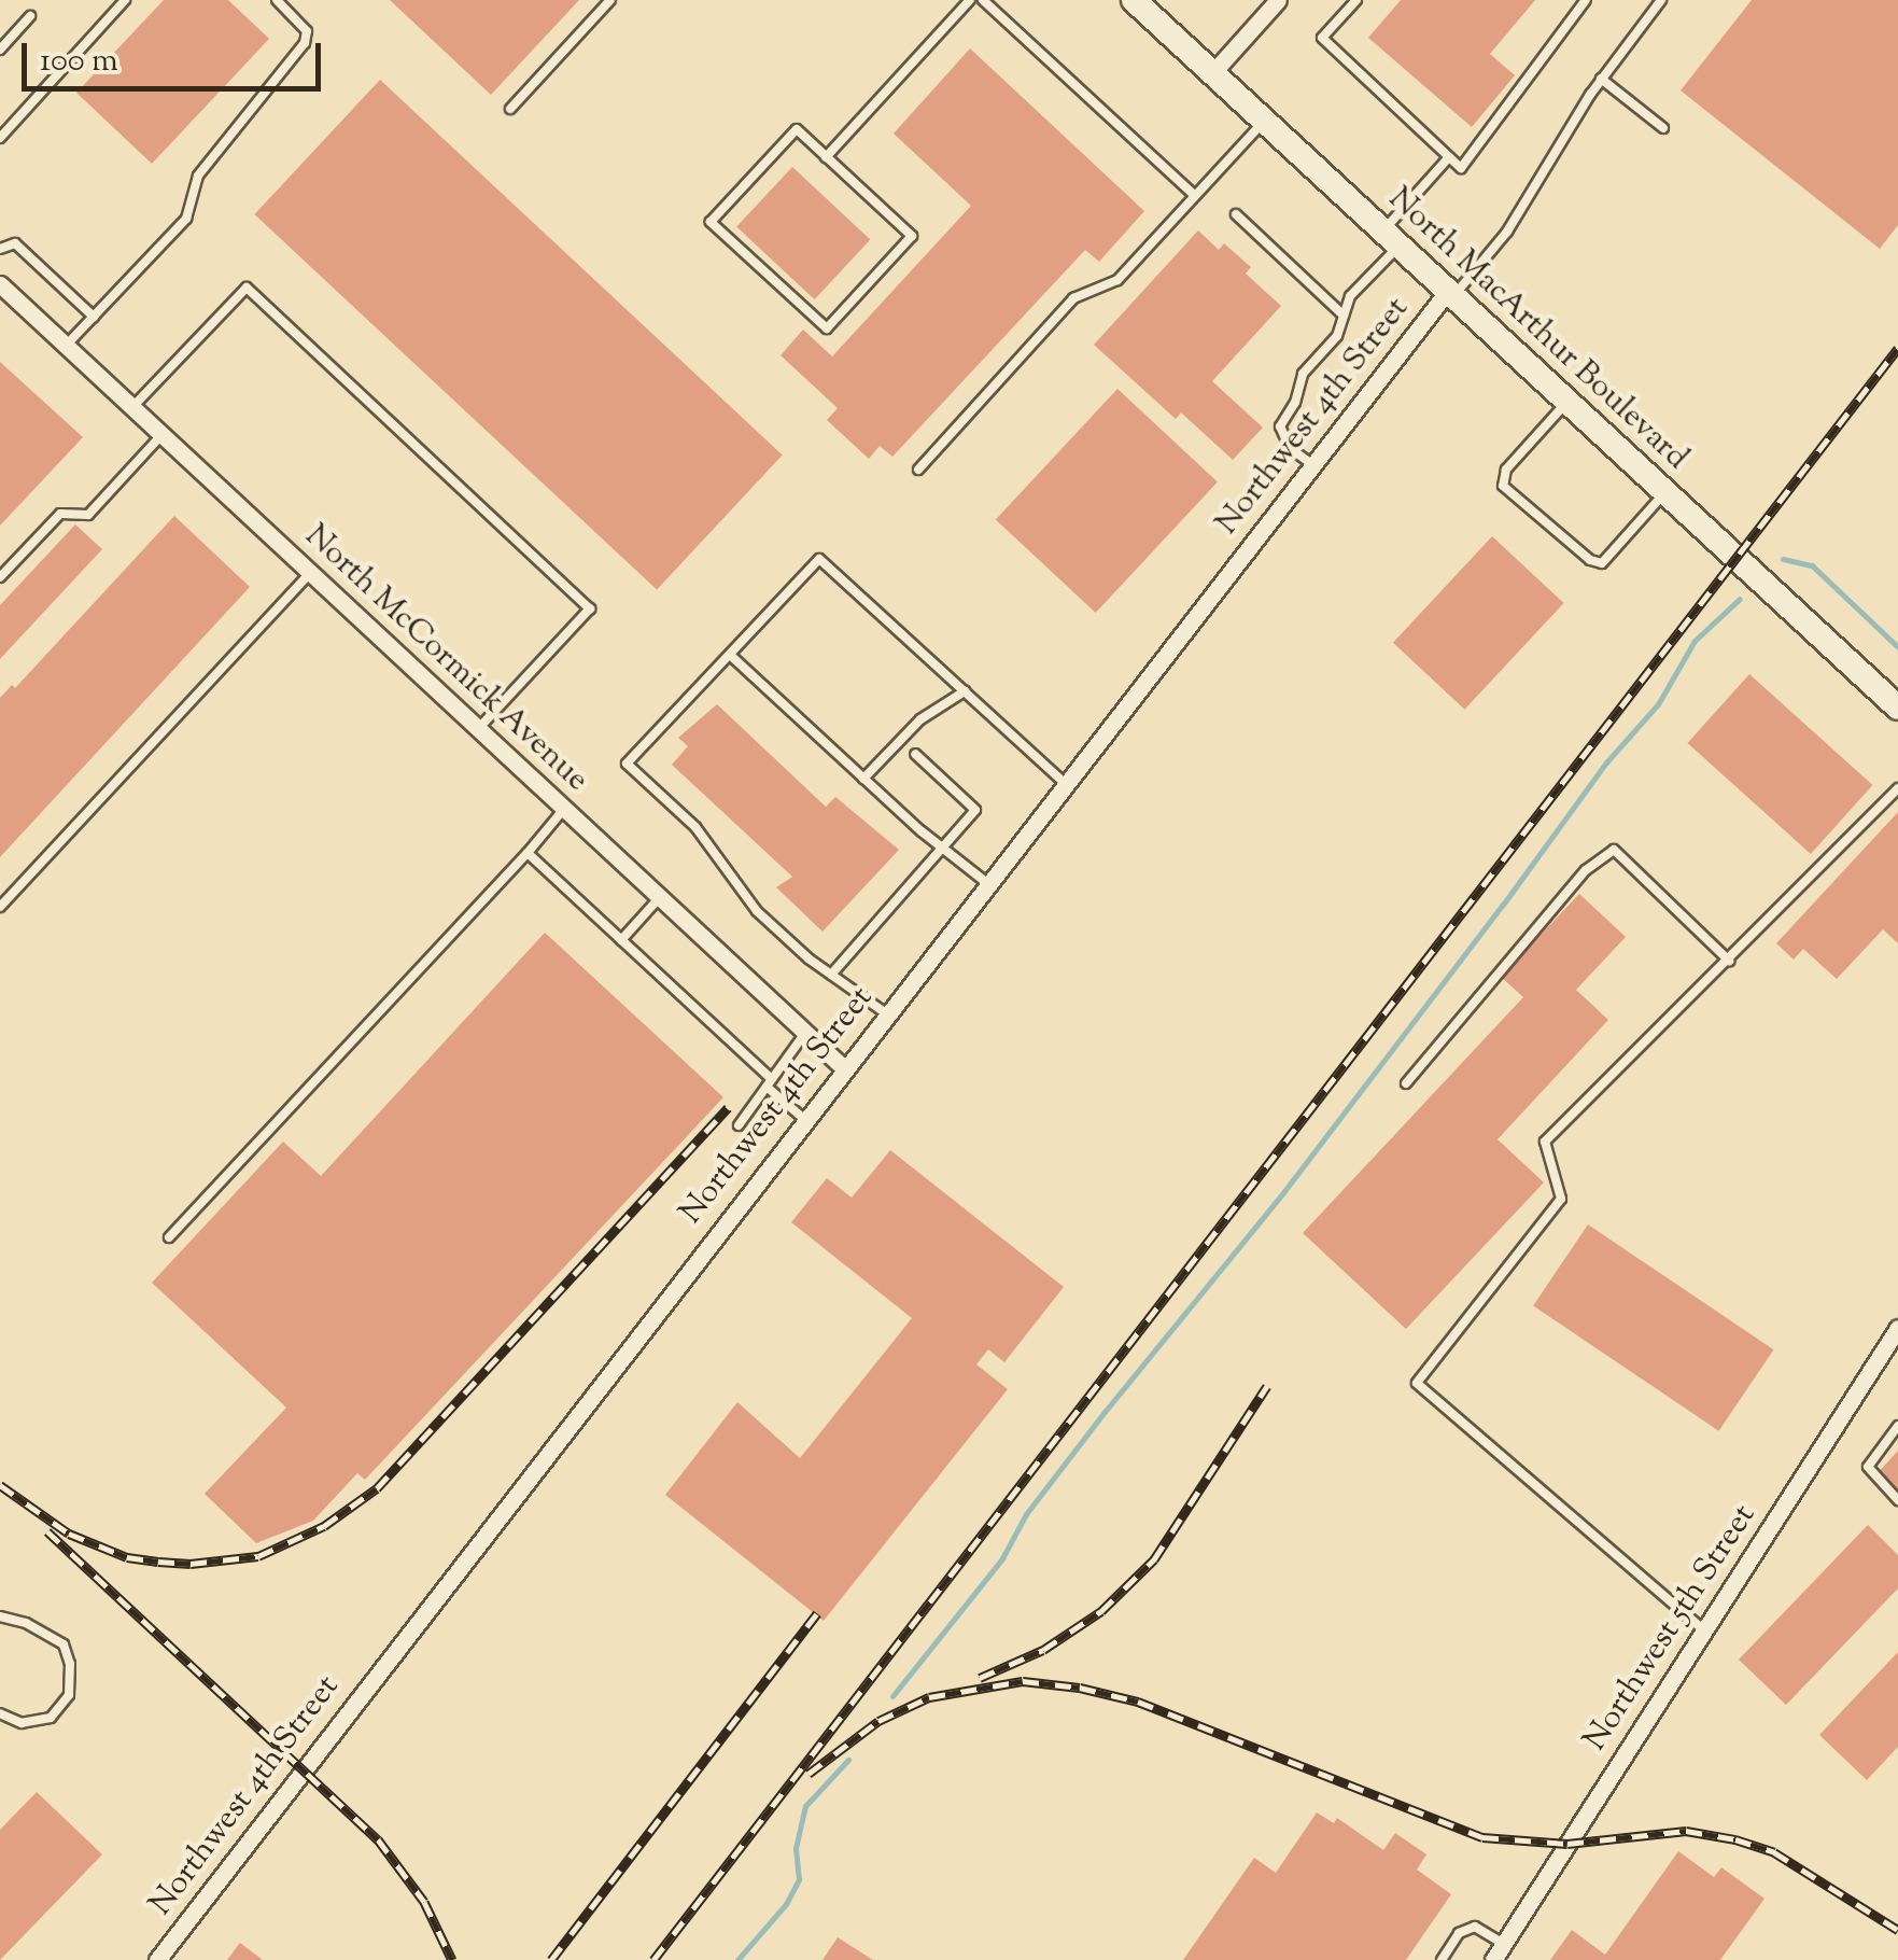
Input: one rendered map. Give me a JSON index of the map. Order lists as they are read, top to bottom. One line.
{"streets":{"main road":["North MacArthur Boulevard"],"street":["Northwest 4th Street","North McCormick Avenue","Northwest 5th Street"]},"crossings":[["North MacArthur Boulevard","Northwest 4th Street"],["Northwest 4th Street","North McCormick Avenue"]],"scale_bar":"100 m"}
